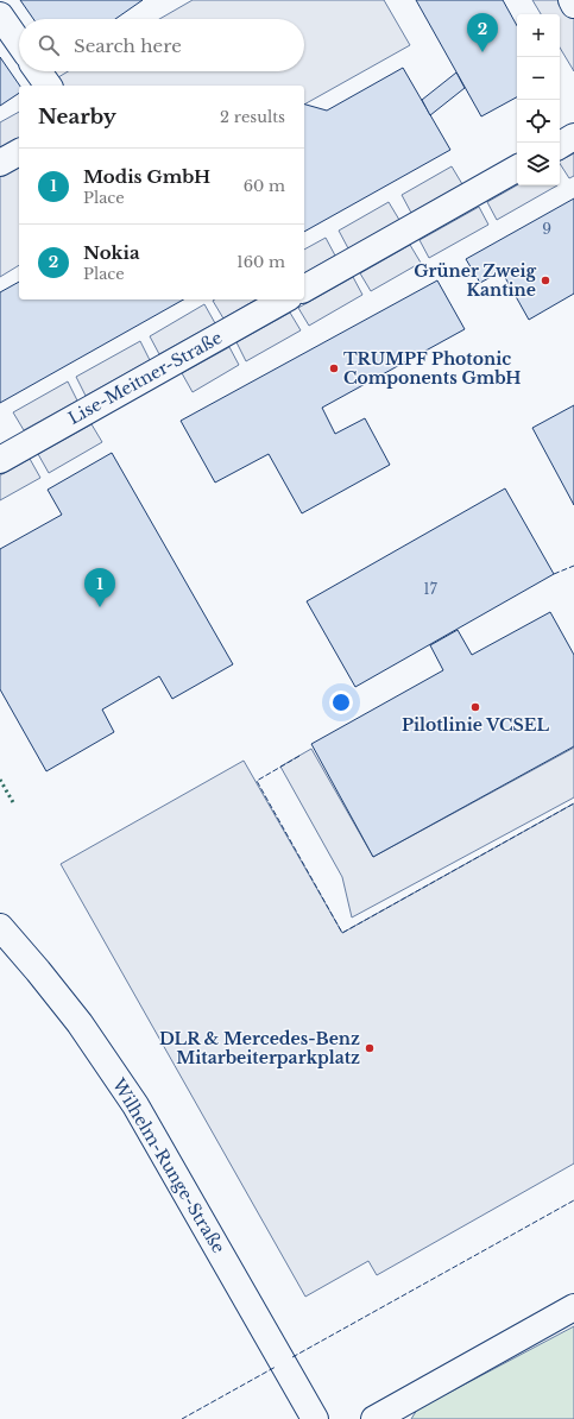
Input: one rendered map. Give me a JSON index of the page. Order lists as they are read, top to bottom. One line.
{"streets":{"street":["Lise-Meitner-Straße","Wilhelm-Runge-Straße"]},"places":["Grüner Zweig Kantine","TRUMPF Photonic Components GmbH","Pilotlinie VCSEL","DLR & Mercedes-Benz Mitarbeiterparkplatz"],"house_numbers":["9","17"],"page":{"pins":["2","1"],"map_buttons":["+","−"],"search":"Search here","heading":["Nearby","2 results"],"list":[{"mark":"1","name":"Modis GmbH","note":"Place","value":"60 m"},{"mark":"2","name":"Nokia","note":"Place","value":"160 m"}]}}
